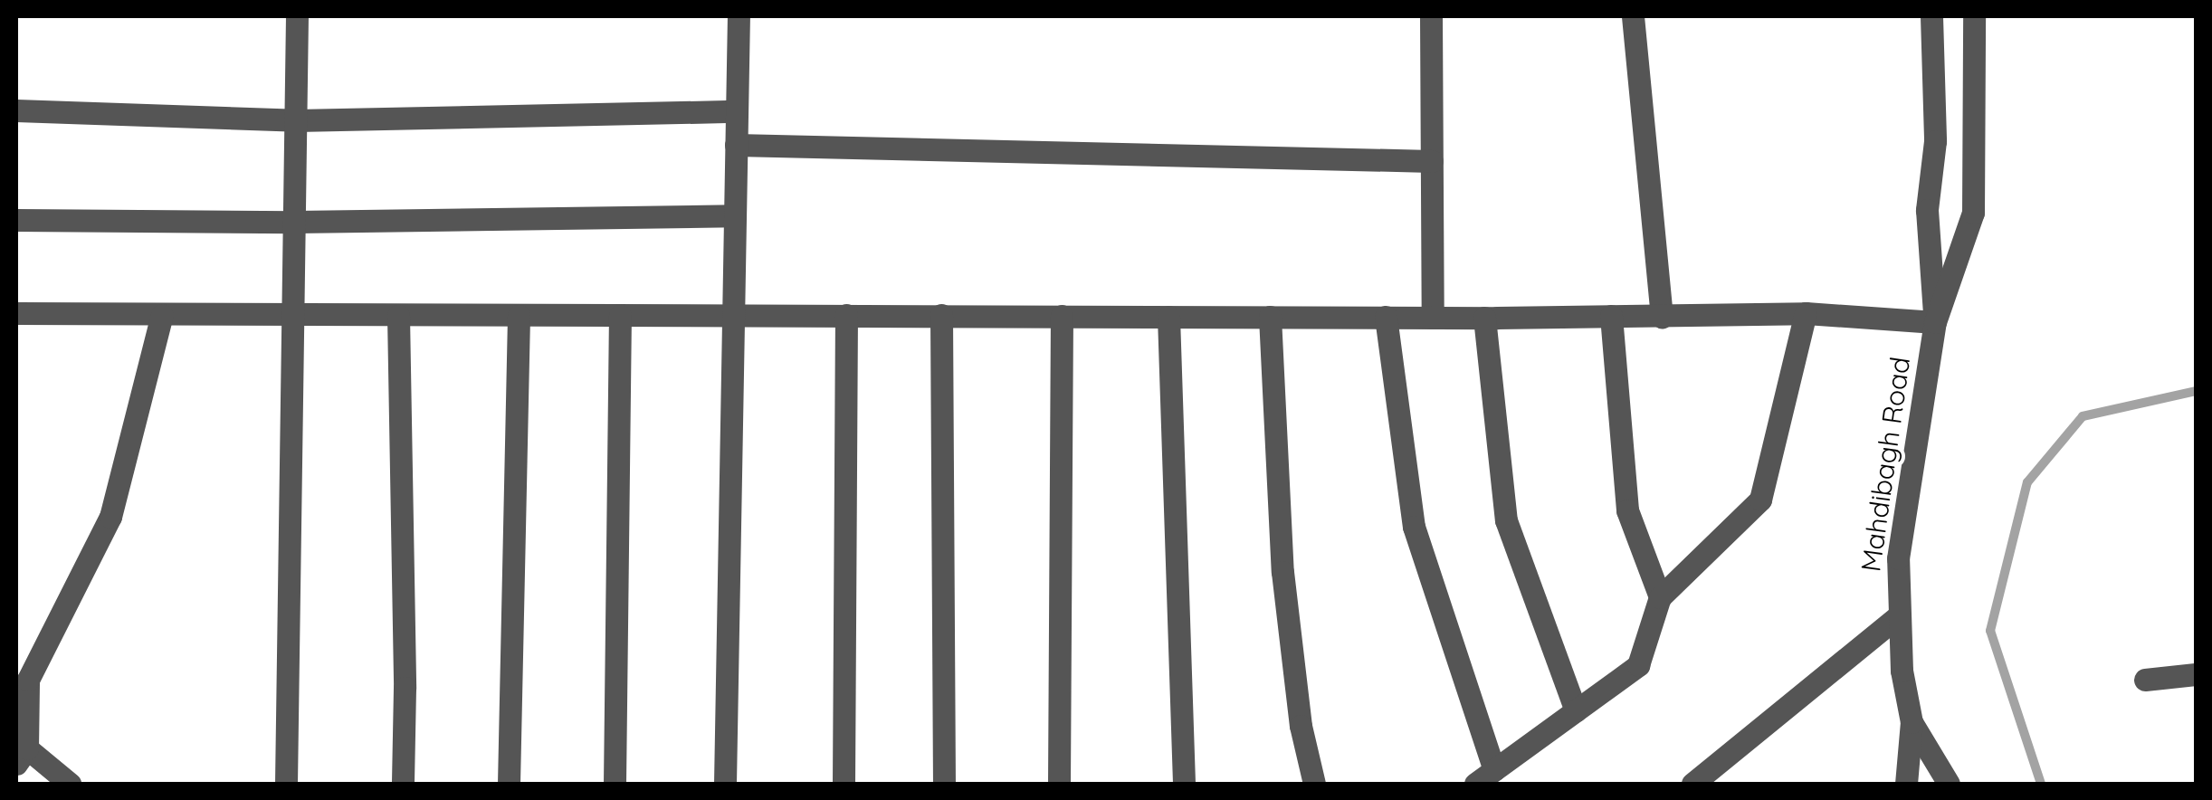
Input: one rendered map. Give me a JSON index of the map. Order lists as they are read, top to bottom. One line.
{"streets":{"street":["Mahdibagh Road"]}}
